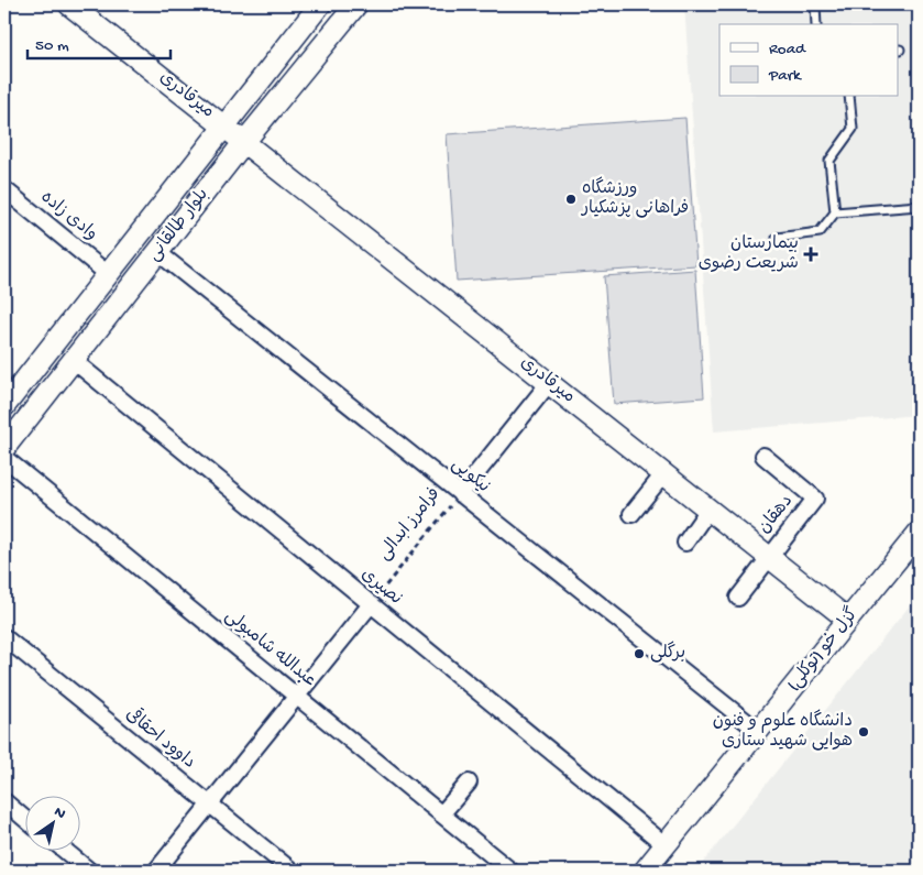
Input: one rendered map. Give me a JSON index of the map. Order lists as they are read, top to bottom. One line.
{"streets":{"street":["میرقادری","وادی زاده","بلوار طالقانی","نیکویی","دهقان","فرامرز ابدالی","نصیری","عبدالله شامبولی","گزل خو (توکلی)","داوود احقاقی"]},"crossings":[["میرقادری","بلوار طالقانی"],["میرقادری","دهقان"],["میرقادری","فرامرز ابدالی"],["میرقادری","گزل خو (توکلی)"],["وادی زاده","بلوار طالقانی"],["بلوار طالقانی","نیکویی"],["بلوار طالقانی","نصیری"],["نیکویی","فرامرز ابدالی"],["نیکویی","گزل خو (توکلی)"],["فرامرز ابدالی","نصیری"],["نصیری","گزل خو (توکلی)"]],"places":{"other":["ورزشگاه فراهانی پزشکیار","برگلی","دانشگاه علوم و فنون هوایی شهید ستاری"],"health":["بیمارستان شریعت رضوی"]},"legend":["Road","Park"],"scale_bar":"50 m","north":"top right"}
